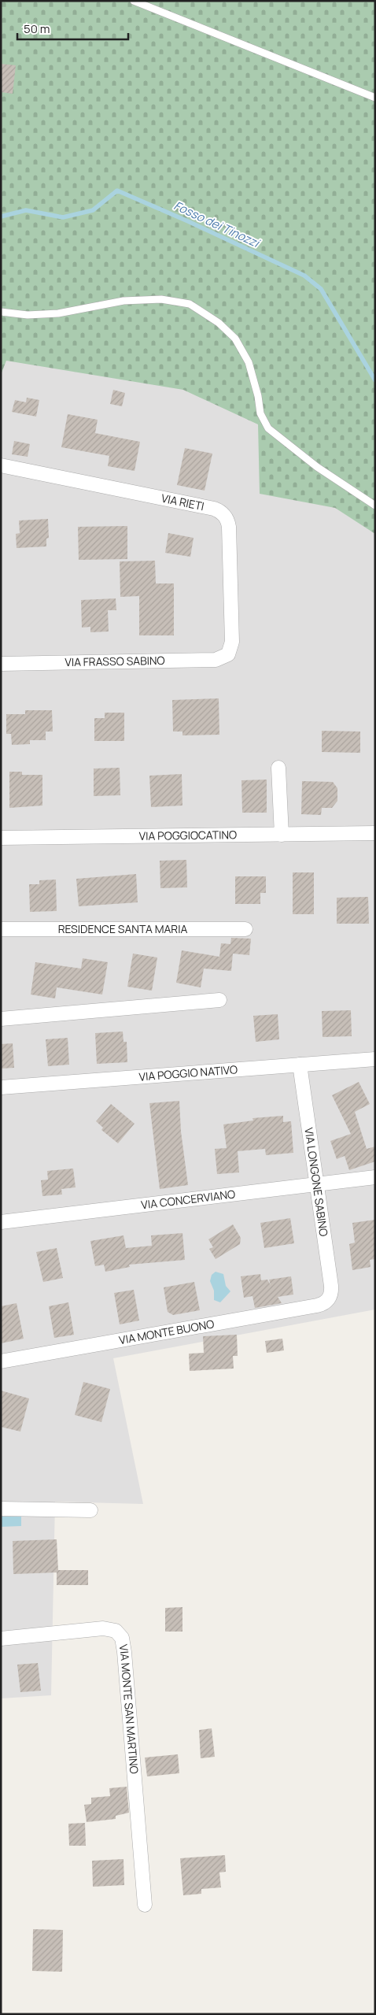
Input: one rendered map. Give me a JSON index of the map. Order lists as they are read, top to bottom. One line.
{"streets":{"street":["VIA RIETI","VIA FRASSO SABINO","VIA POGGIOCATINO","RESIDENCE SANTA MARIA","VIA POGGIO NATIVO","VIA LONGONE SABINO","VIA CONCERVIANO","VIA MONTE BUONO","VIA MONTE SAN MARTINO"]},"crossings":[["VIA RIETI","VIA FRASSO SABINO"],["VIA POGGIO NATIVO","VIA LONGONE SABINO"],["VIA LONGONE SABINO","VIA CONCERVIANO"],["VIA LONGONE SABINO","VIA MONTE BUONO"]],"water":["Fosso dei Tinozzi"],"scale_bar":"50 m"}
